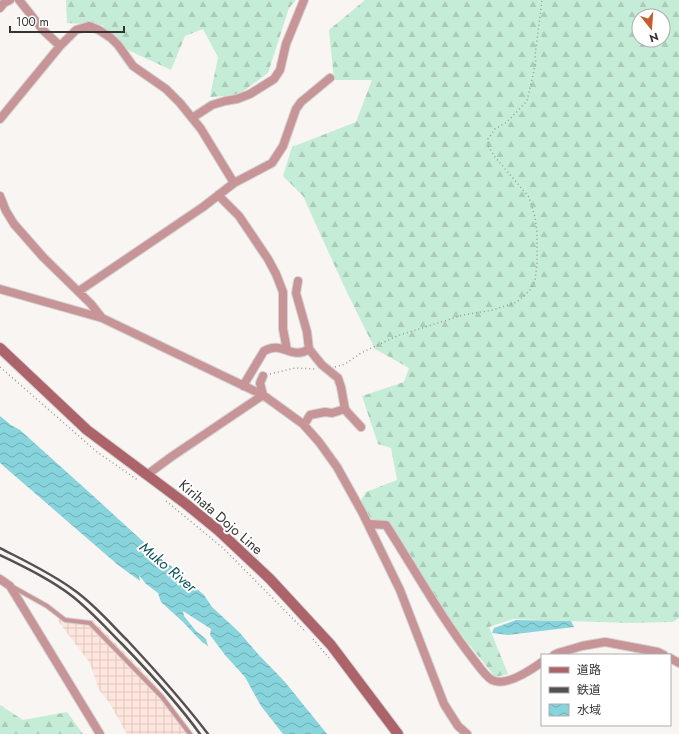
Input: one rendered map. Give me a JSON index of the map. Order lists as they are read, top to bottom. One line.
{"streets":{"main road":["Kirihata Dojo Line"]},"water":["Muko River"],"legend":["道路","鉄道","水域"],"scale_bar":"100 m","north":"bottom"}
